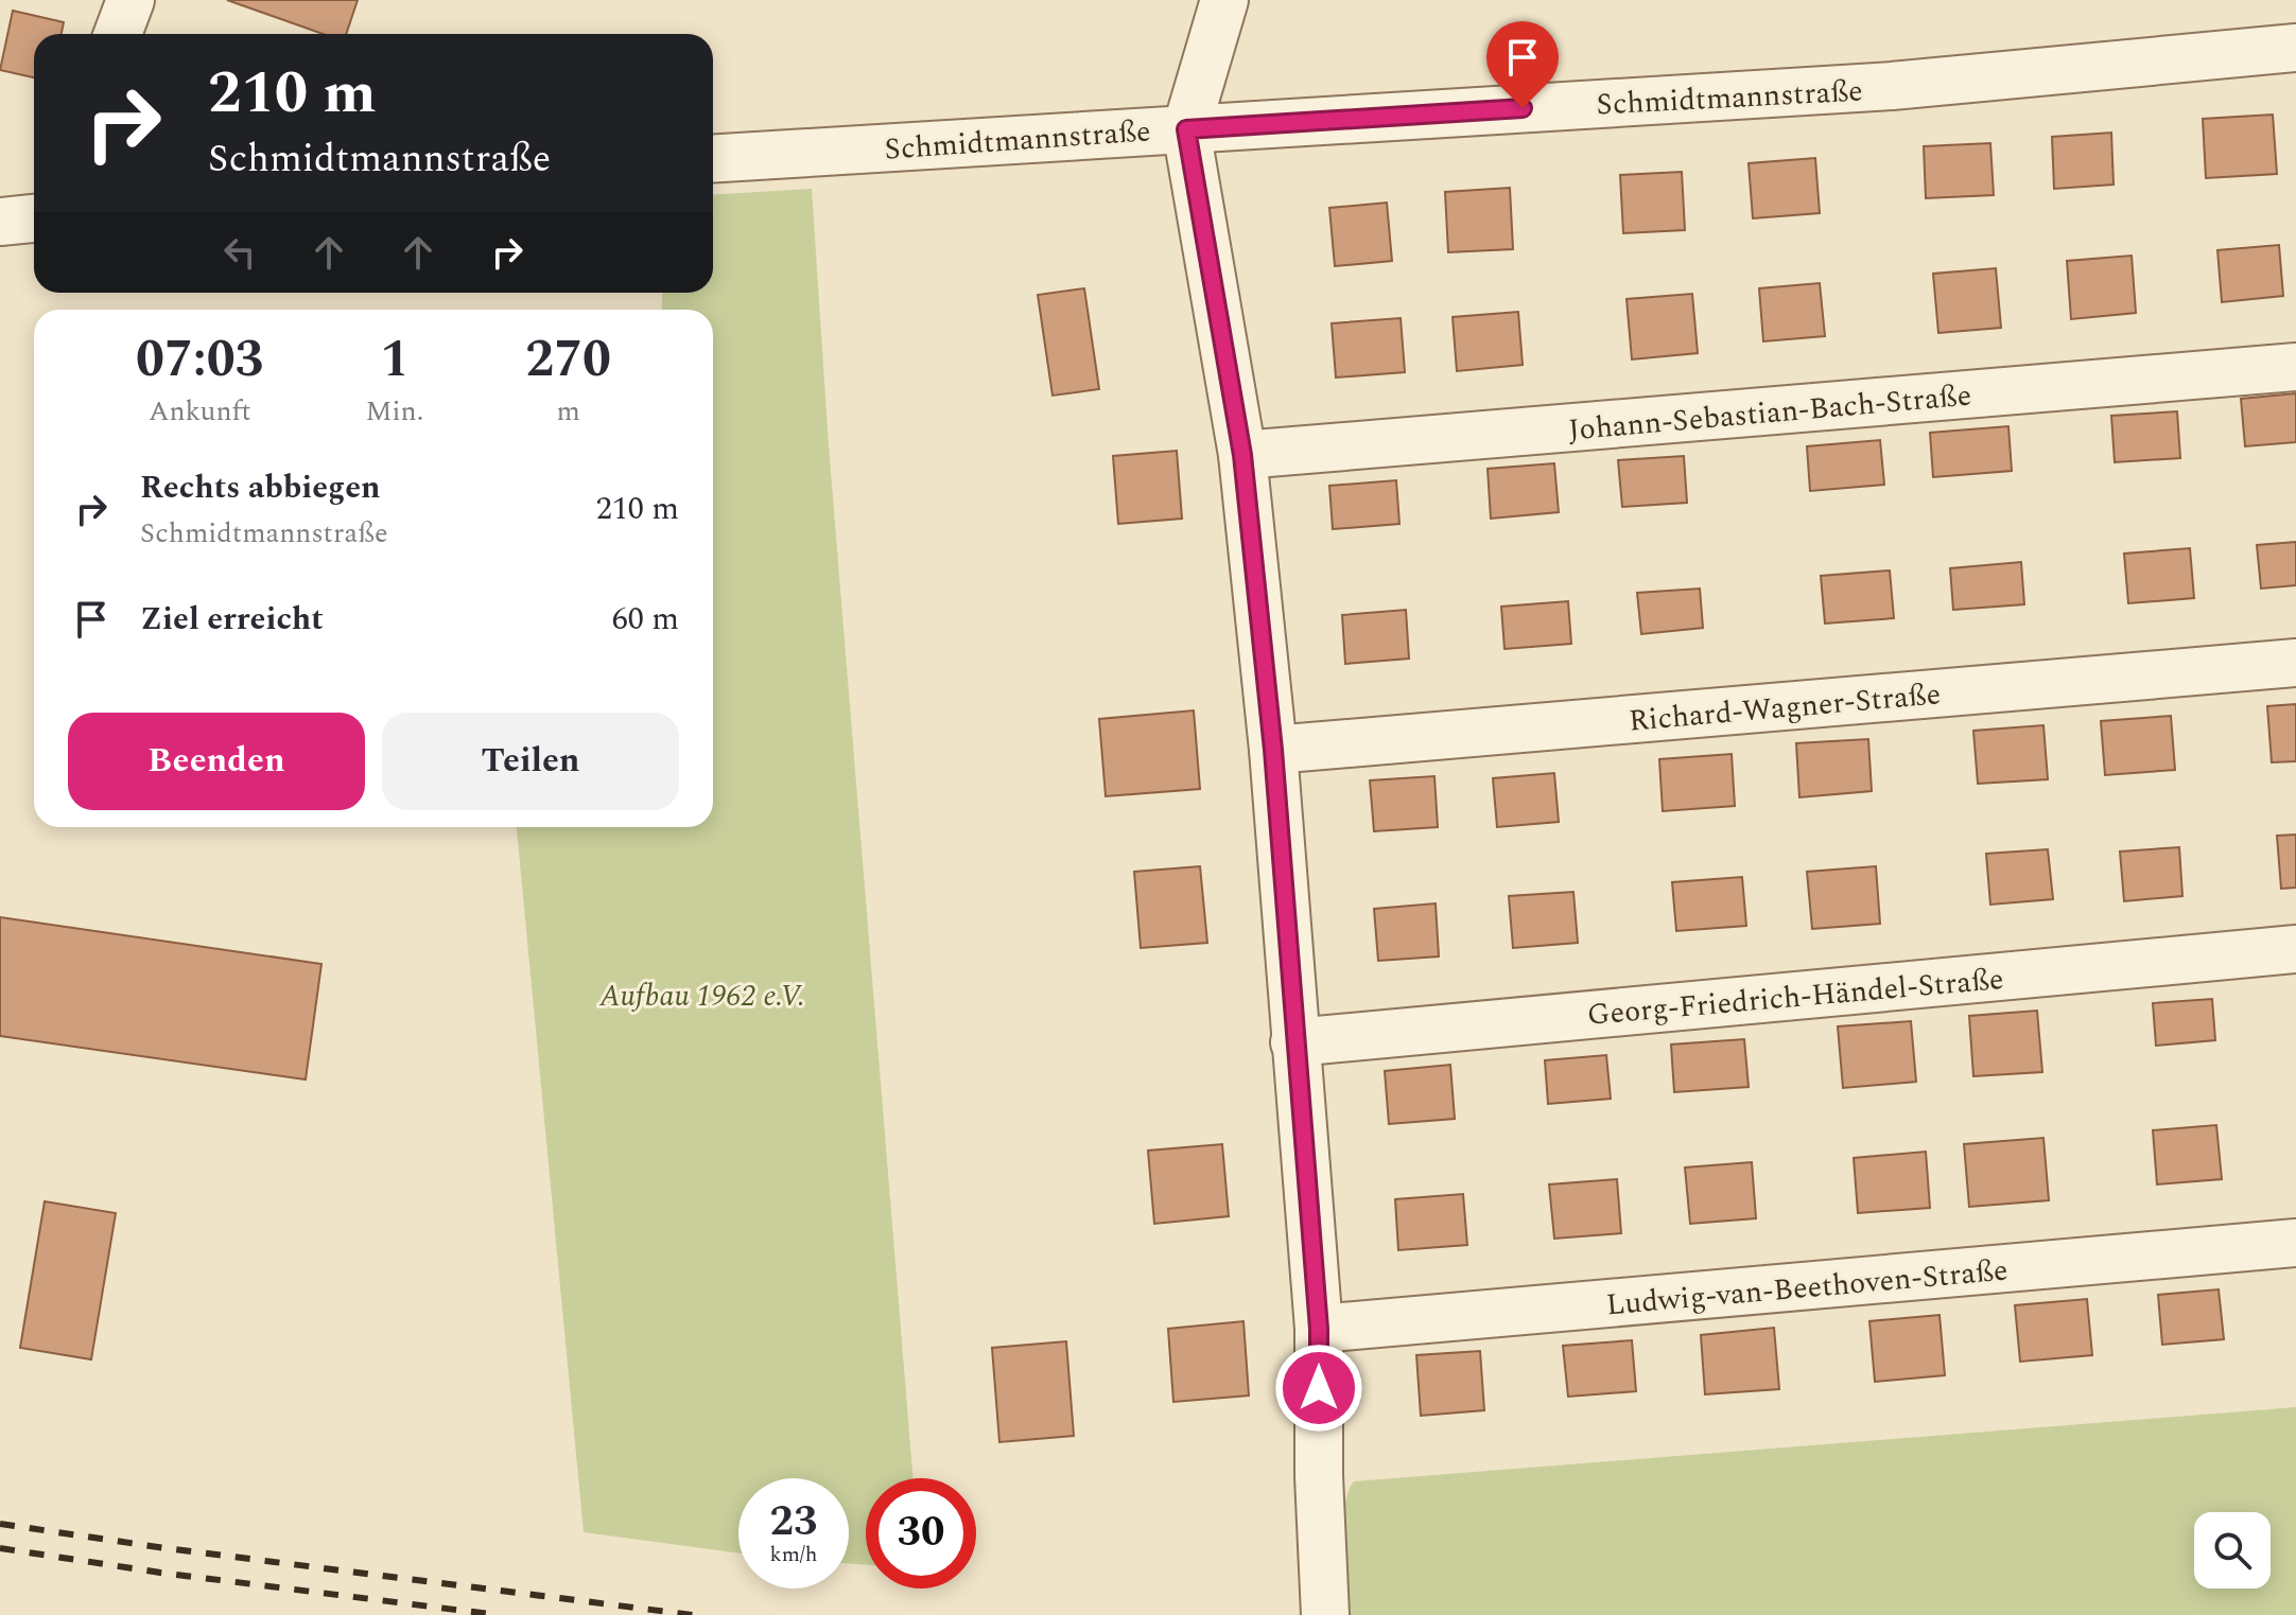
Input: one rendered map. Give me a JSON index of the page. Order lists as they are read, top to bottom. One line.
{"streets":{"street":["Schmidtmannstraße","Johann-Sebastian-Bach-Straße","Richard-Wagner-Straße","Georg-Friedrich-Händel-Straße","Ludwig-van-Beethoven-Straße"]},"parks":["Aufbau 1962 e.V."],"page":{"turn":["210 m","Schmidtmannstraße"],"eta":["07:03","Ankunft","1","Min.","270","m"],"list":[{"name":"Rechts abbiegen","note":"Schmidtmannstraße","value":"210 m"},{"name":"Ziel erreicht","value":"60 m"}],"buttons":["Beenden","Teilen"],"speed":"23 km/h","limit":"30"}}
